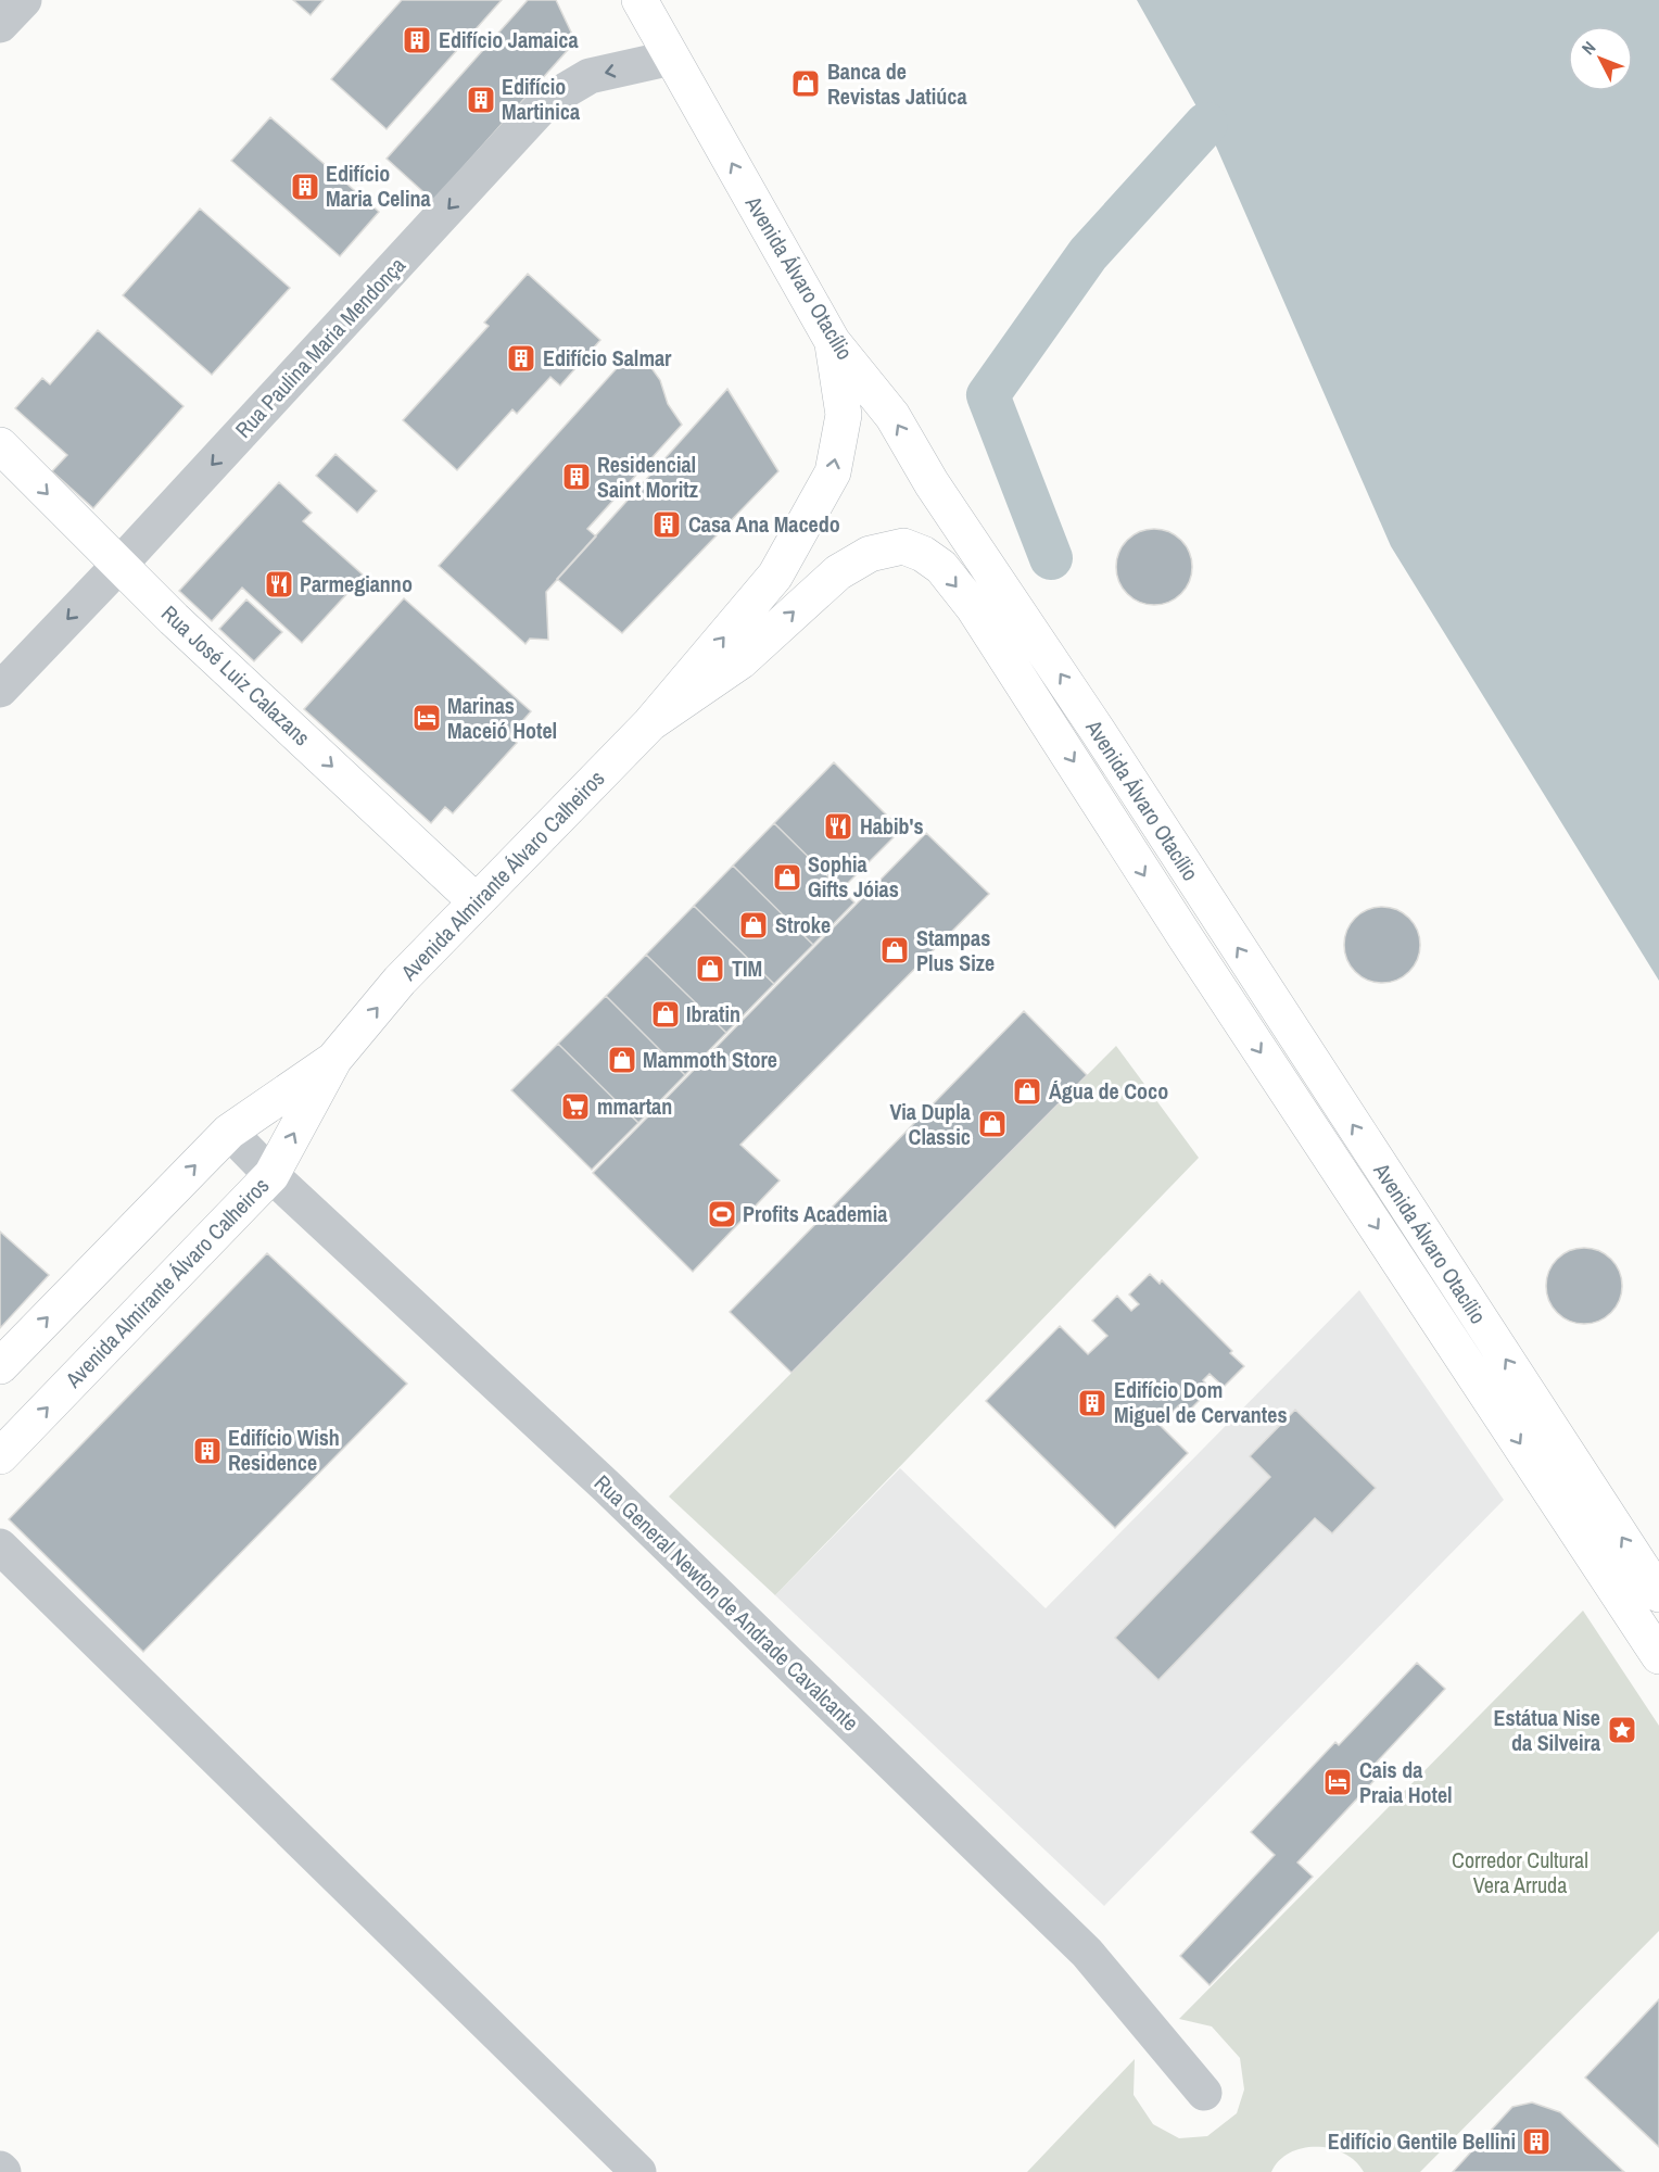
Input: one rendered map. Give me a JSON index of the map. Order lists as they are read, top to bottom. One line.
{"streets":{"main road":["Avenida Álvaro Otacílio","Rua José Luiz Calazans","Avenida Almirante Álvaro Calheiros"],"street":["Rua Paulina Maria Mendonça","Rua General Newton de Andrade Cavalcante"]},"crossings":[["Avenida Álvaro Otacílio","Rua Paulina Maria Mendonça"],["Avenida Álvaro Otacílio","Avenida Almirante Álvaro Calheiros"],["Rua Paulina Maria Mendonça","Rua José Luiz Calazans"],["Rua José Luiz Calazans","Avenida Almirante Álvaro Calheiros"],["Avenida Almirante Álvaro Calheiros","Rua General Newton de Andrade Cavalcante"]],"one_way":["Rua Paulina Maria Mendonça","Rua José Luiz Calazans","Avenida Almirante Álvaro Calheiros"],"parks":["Corredor Cultural Vera Arruda"],"places":{"building":["Edifício Jamaica","Edifício Martinica","Edifício Maria Celina","Edifício Salmar","Residencial Saint Moritz","Casa Ana Macedo","Edifício Dom Miguel de Cervantes","Edifício Wish Residence","Edifício Gentile Bellini"],"shop":["Banca de Revistas Jatiúca","Sophia Gifts Jóias","Stroke","Stampas Plus Size","TIM","Ibratin","Mammoth Store","Água de Coco","Via Dupla Classic"],"restaurant":["Parmegianno","Habib's"],"hotel":["Marinas Maceió Hotel","Cais da Praia Hotel"],"supermarket":["mmartan"],"sports":["Profits Academia"],"place":["Estátua Nise da Silveira"]},"north":"top left"}
